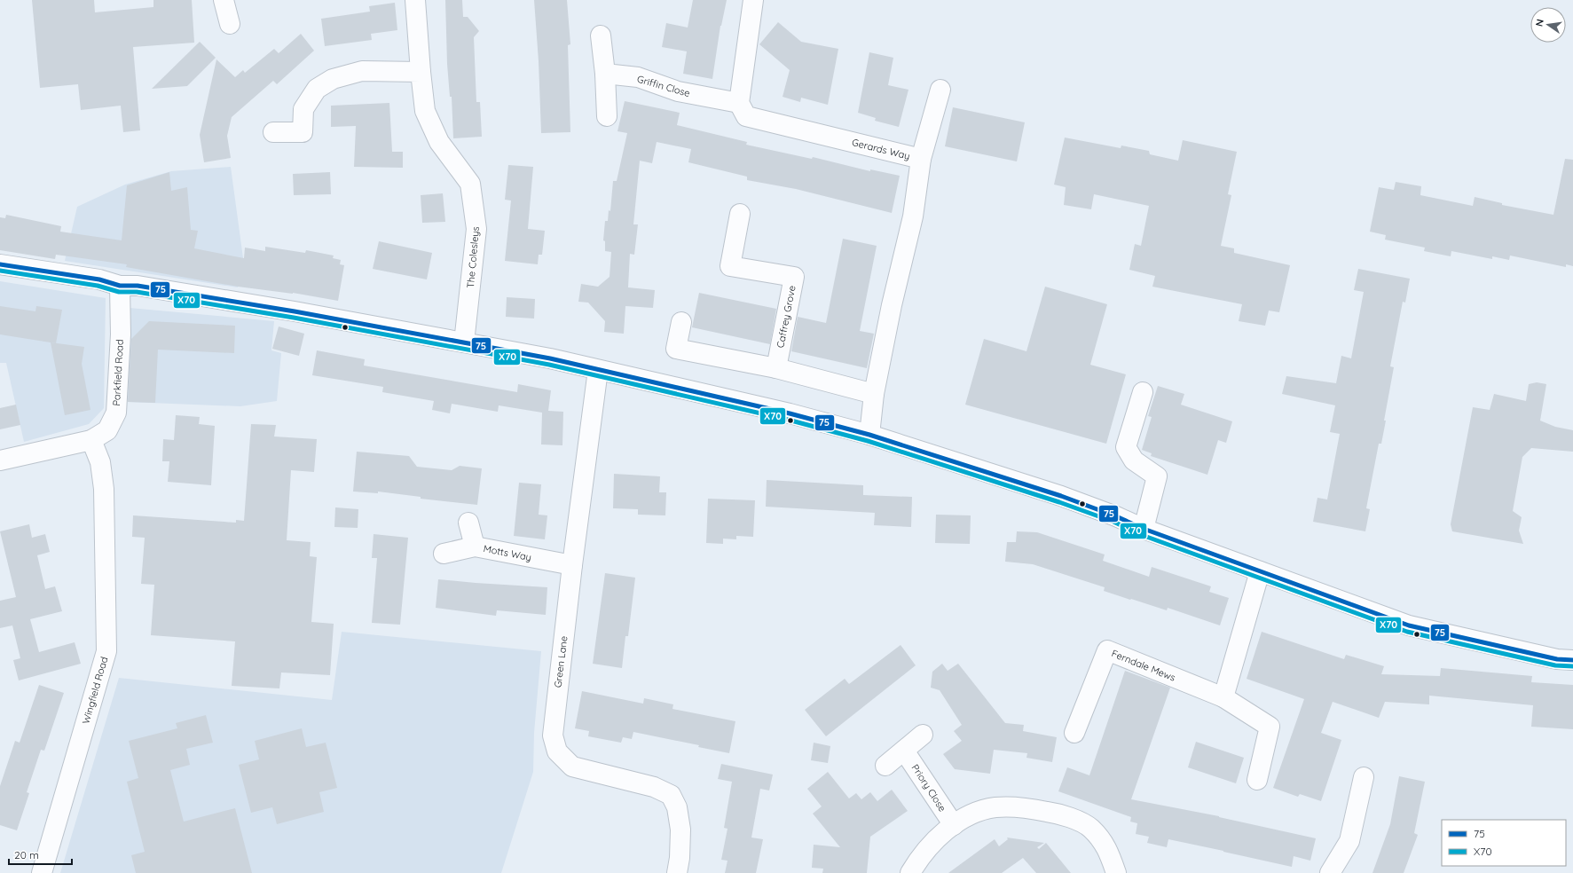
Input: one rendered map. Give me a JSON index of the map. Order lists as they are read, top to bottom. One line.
{"streets":{"street":["Griffin Close","Gerards Way","The Colesleys","Caffrey Grove","Parkfield Road","Motts Way","Green Lane","Ferndale Mews","Wingfield Road","Priory Close"]},"crossings":[["Griffin Close","Gerards Way"],["Parkfield Road","Wingfield Road"],["Motts Way","Green Lane"]],"lines":["transit line 75","transit line X70"],"legend":["75","X70"],"scale_bar":"20 m","north":"left"}
